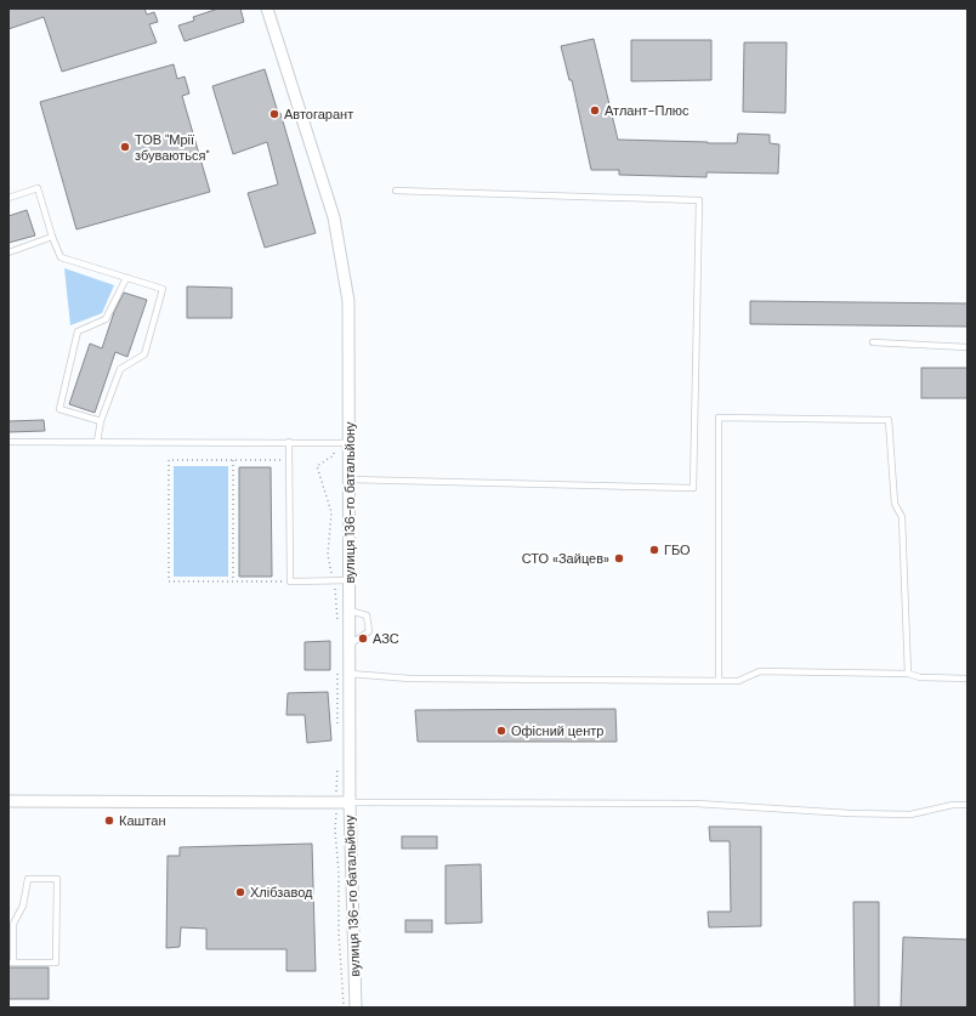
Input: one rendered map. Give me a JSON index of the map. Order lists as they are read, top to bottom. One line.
{"streets":{"street":["вулиця 136-го батальйону"]},"places":["Атлант-Плюс","Автогарант","ТОВ \"Мрії збуваються\"","ГБО","СТО «Зайцев»","АЗС","Офісний центр","Каштан","Хлібзавод"]}
